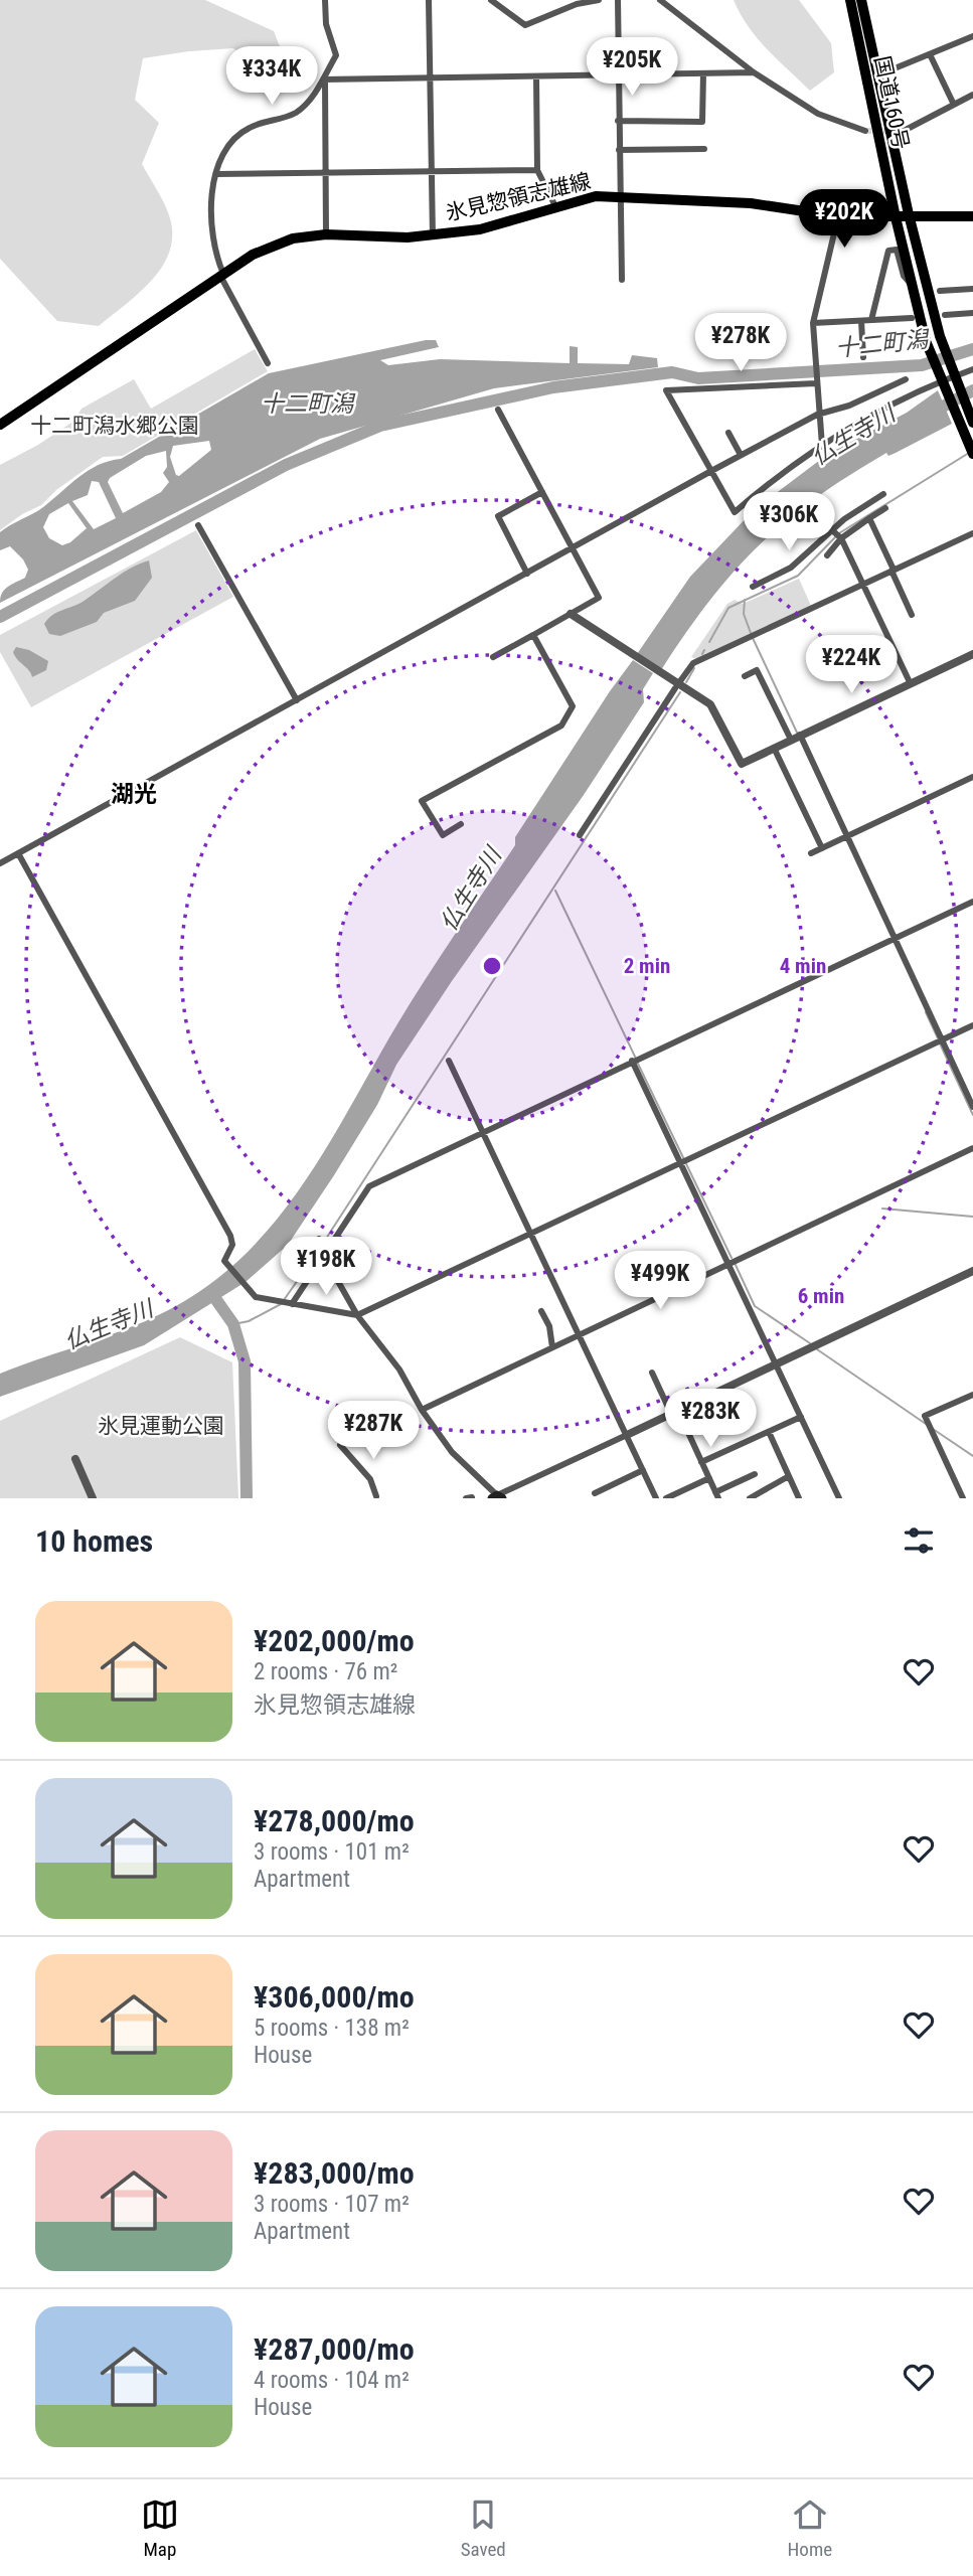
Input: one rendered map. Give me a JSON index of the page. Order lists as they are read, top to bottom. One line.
{"streets":{"main road":["国道160号","氷見惣領志雄線"]},"crossings":[["国道160号","氷見惣領志雄線"]],"districts":["湖光"],"water":["十二町潟","仏生寺川"],"parks":["十二町潟水郷公園","氷見運動公園"],"page":{"price":["¥205K","¥334K","¥202K","¥278K","¥306K","¥224K","¥198K","¥499K","¥283K","¥287K"],"heading":"10 homes","list":[{"name":"¥202,000/mo","note":"2 rooms · 76 m² · 氷見惣領志雄線"},{"name":"¥278,000/mo","note":"3 rooms · 101 m² · Apartment"},{"name":"¥306,000/mo","note":"5 rooms · 138 m² · House"},{"name":"¥283,000/mo","note":"3 rooms · 107 m² · Apartment"},{"name":"¥287,000/mo","note":"4 rooms · 104 m² · House"}],"tabs":["Map","Saved","Home"]},"rings":["2 min","4 min","6 min"]}
